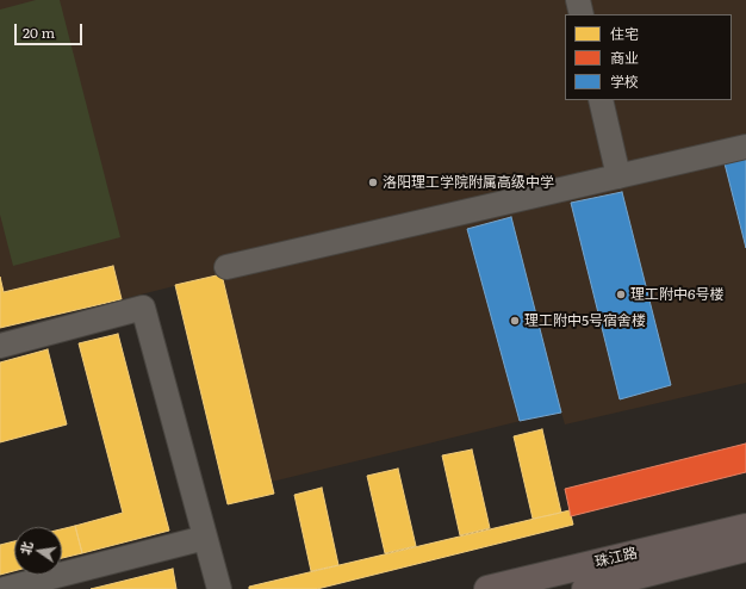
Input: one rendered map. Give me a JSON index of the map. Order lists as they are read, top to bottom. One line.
{"streets":{"main road":["珠江路"]},"places":["洛阳理工学院附属高级中学","理工附中6号楼","理工附中5号宿舍楼"],"legend":["住宅","商业","学校"],"scale_bar":"20 m","north":"left"}
